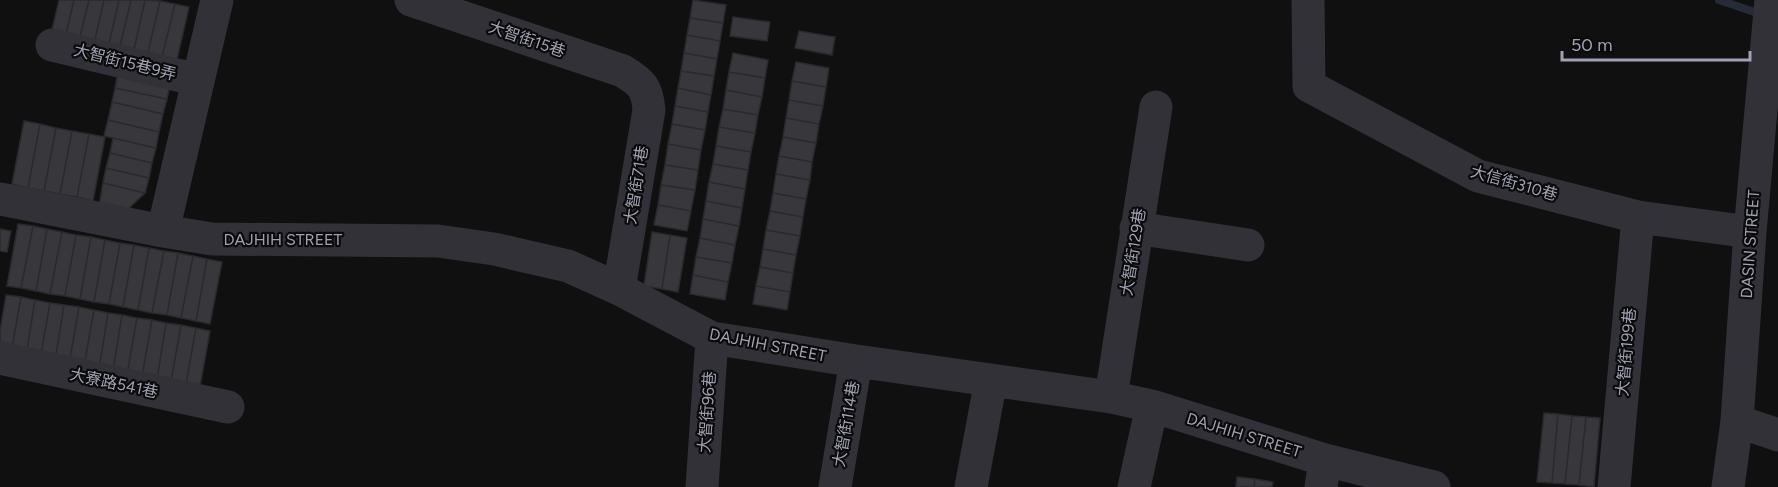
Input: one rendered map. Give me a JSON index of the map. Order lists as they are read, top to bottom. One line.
{"streets":{"street":["大智街15巷","大智街15巷9弄","大信街310巷","大智街71巷","DAJHIH STREET","DASIN STREET","大智街129巷","大智街199巷","大寮路541巷","大智街96巷","大智街114巷"]},"crossings":[["大智街15巷","大智街71巷"],["大信街310巷","DASIN STREET"],["大信街310巷","大智街199巷"],["大智街71巷","DAJHIH STREET"],["DAJHIH STREET","大智街129巷"],["DAJHIH STREET","大智街96巷"],["DAJHIH STREET","大智街114巷"]],"scale_bar":"50 m"}
